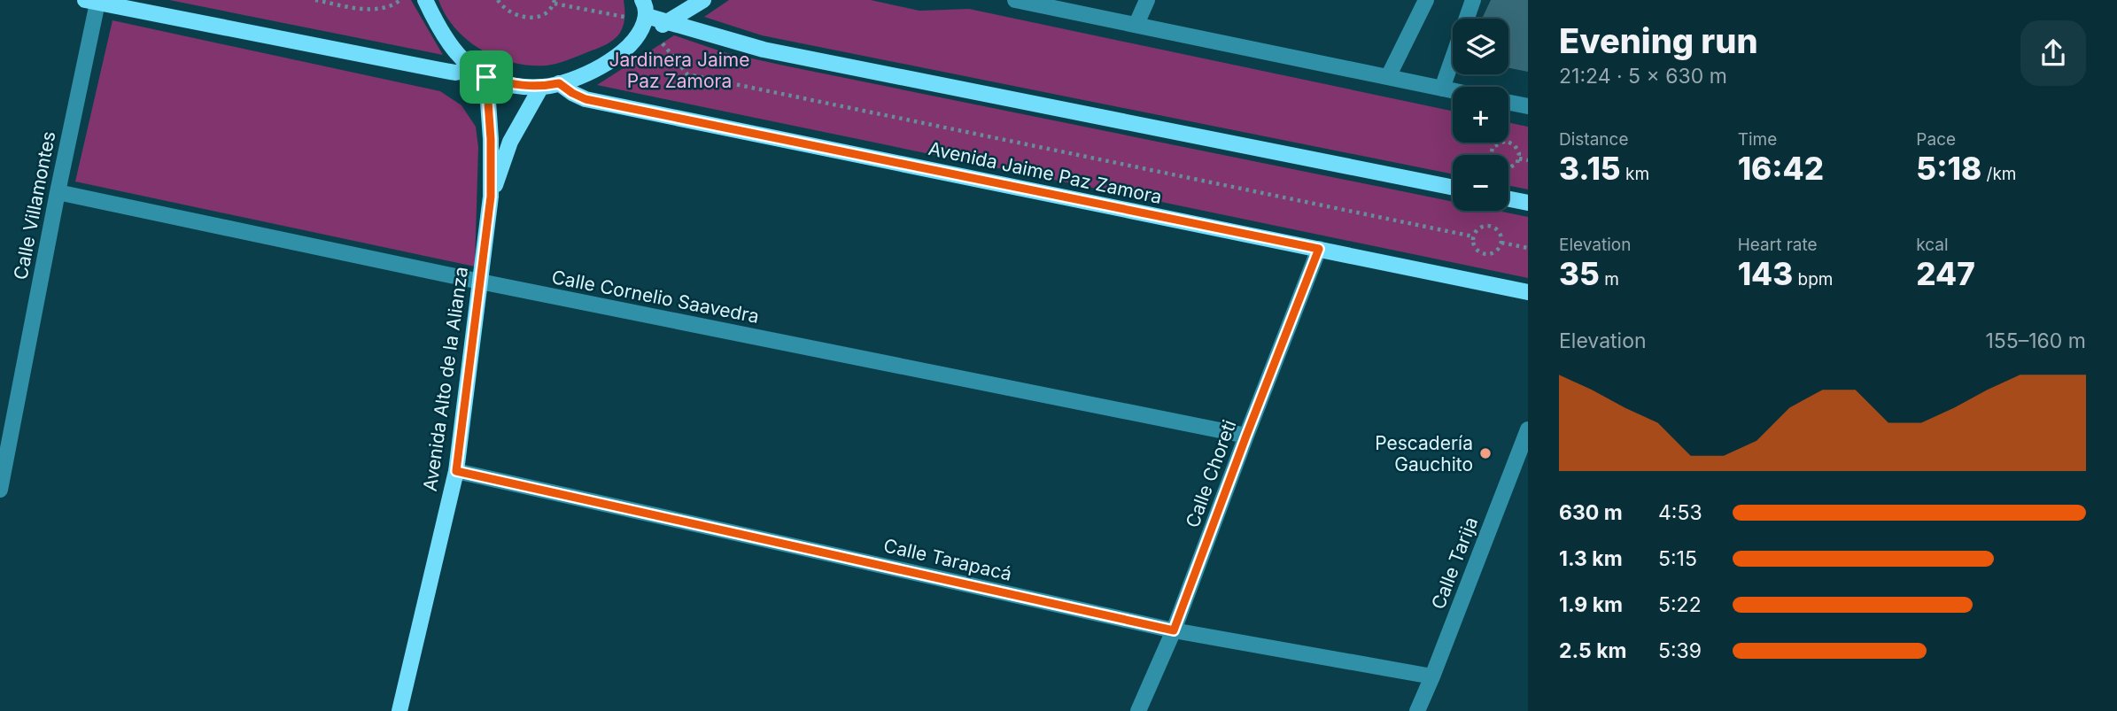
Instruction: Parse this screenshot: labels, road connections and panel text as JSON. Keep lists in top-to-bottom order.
{
  "streets": {
    "main road": ["Avenida Jaime Paz Zamora", "Avenida Alto de la Alianza"],
    "street": [
      "Calle Villamontes",
      "Calle Cornelio Saavedra",
      "Calle Choreti",
      "Calle Tarapacá",
      "Calle Tarija"
    ]
  },
  "crossings": [
    ["Avenida Jaime Paz Zamora", "Calle Choreti"],
    ["Calle Villamontes", "Calle Cornelio Saavedra"],
    ["Calle Cornelio Saavedra", "Avenida Alto de la Alianza"],
    ["Calle Cornelio Saavedra", "Calle Choreti"],
    ["Avenida Alto de la Alianza", "Calle Tarapacá"],
    ["Calle Choreti", "Calle Tarapacá"],
    ["Calle Tarapacá", "Calle Tarija"]
  ],
  "parks": ["Jardinera Jaime Paz Zamora"],
  "places": ["Pescadería Gauchito"],
  "page": {
    "heading": ["Evening run", "21:24 · 5 × 630 m"],
    "map_buttons": ["+", "−"],
    "stats": [
      ["Distance", "3.15 km"],
      ["Time", "16:42"],
      ["Pace", "5:18 /km"],
      ["Elevation", "35 m"],
      ["Heart rate", "143 bpm"],
      ["kcal", "247"]
    ],
    "chart": ["Elevation", "155–160 m"],
    "list": [
      {
        "name": "630 m",
        "note": "4:53"
      },
      {
        "name": "1.3 km",
        "note": "5:15"
      },
      {
        "name": "1.9 km",
        "note": "5:22"
      },
      {
        "name": "2.5 km",
        "note": "5:39"
      }
    ]
  }
}
